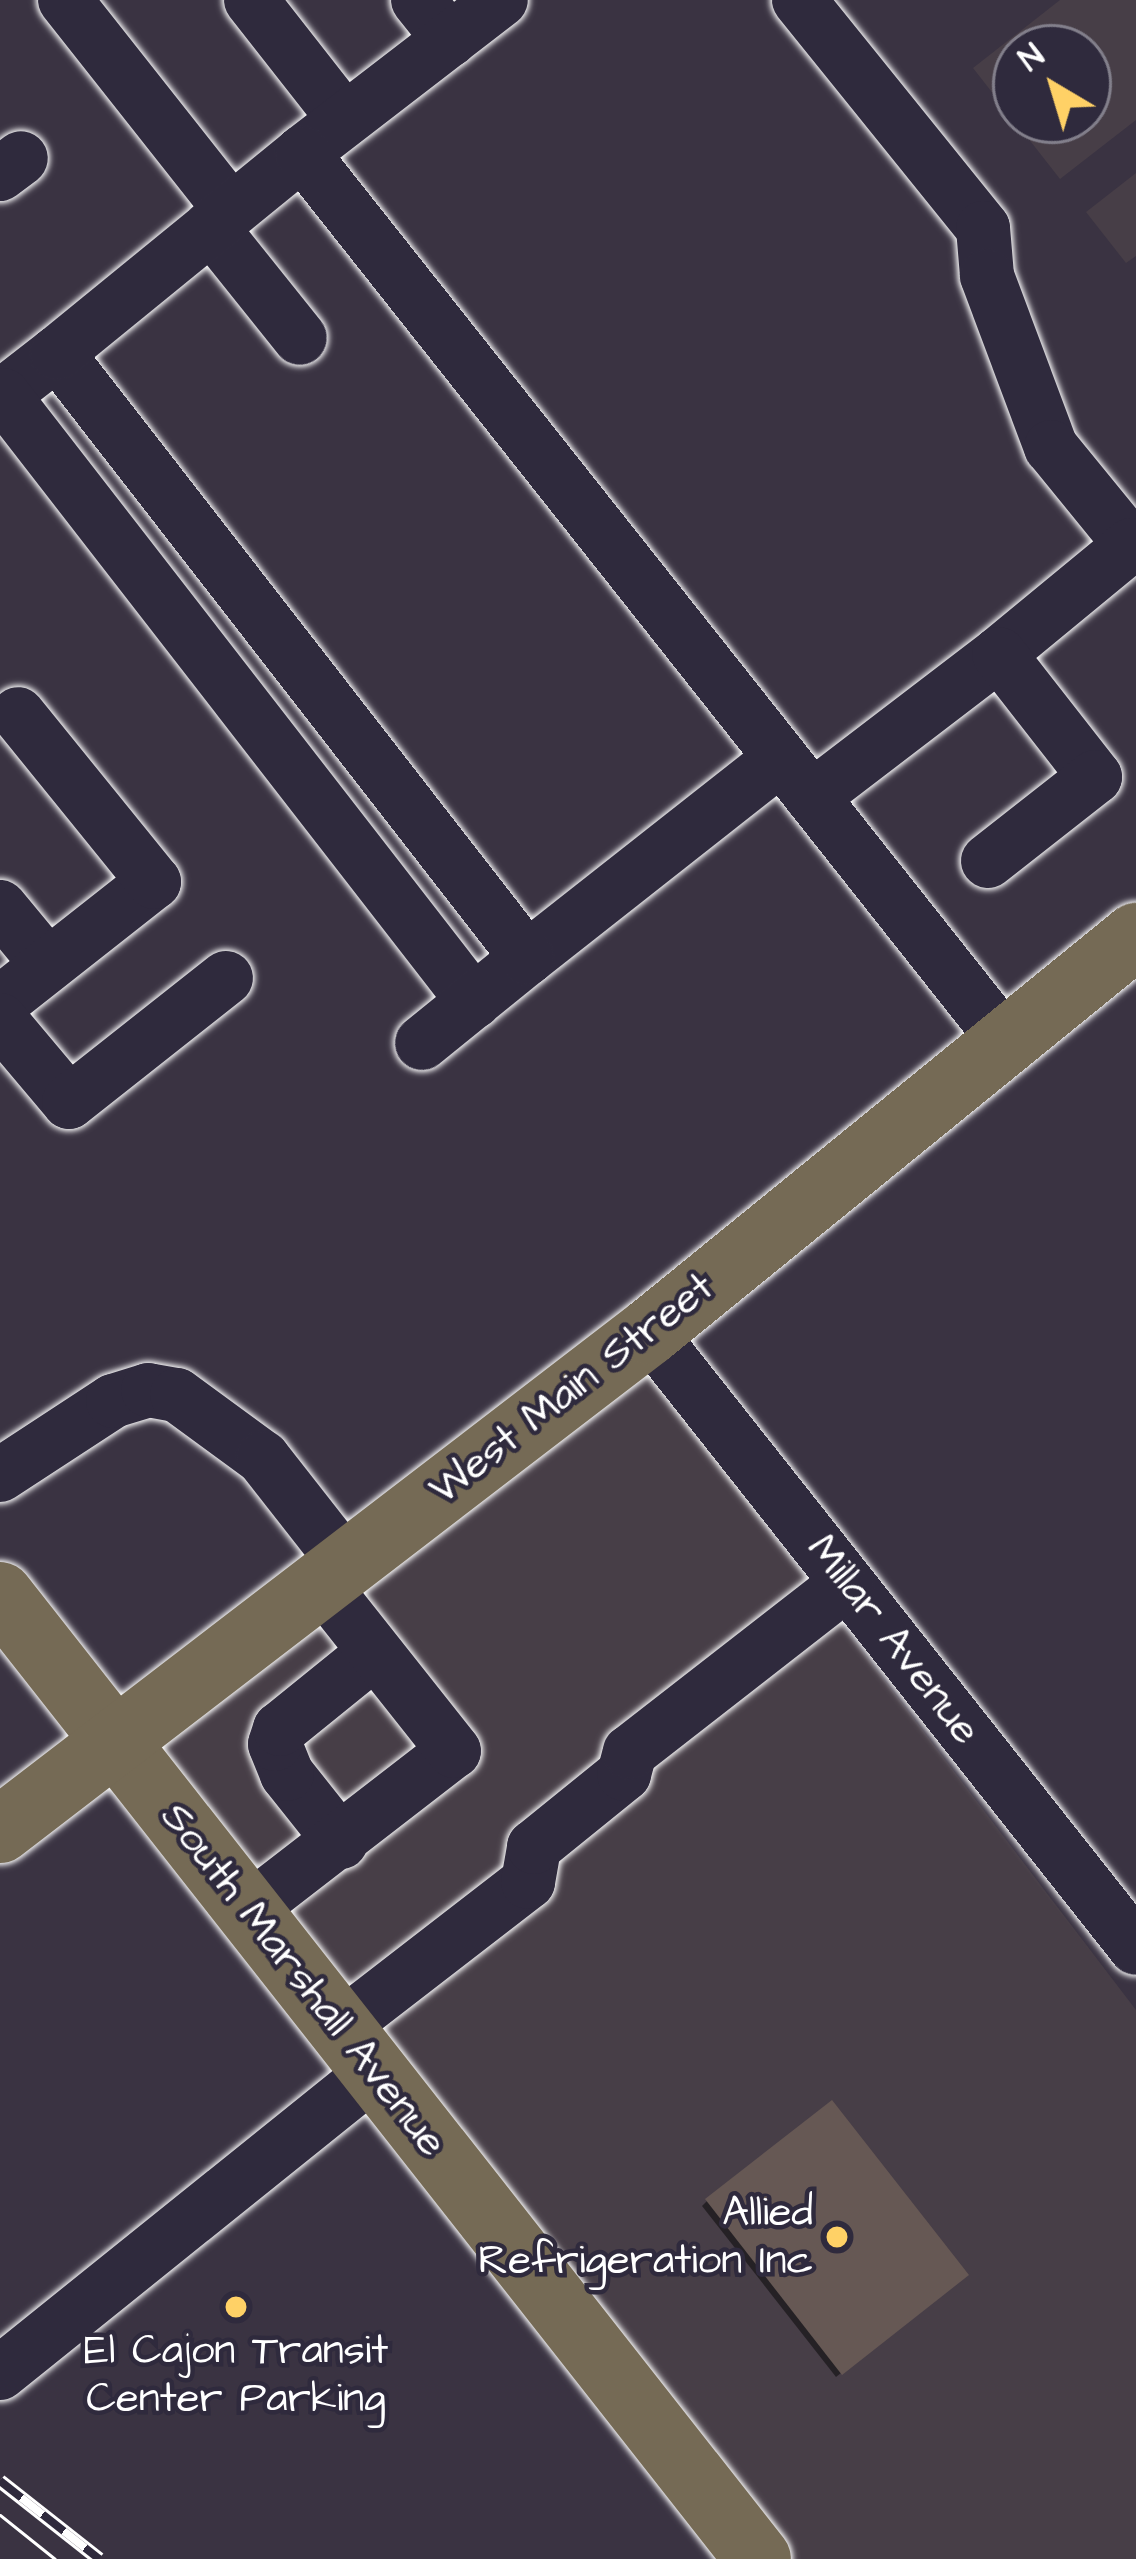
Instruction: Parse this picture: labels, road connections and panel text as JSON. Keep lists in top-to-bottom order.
{
  "streets": {
    "main road": ["West Main Street", "South Marshall Avenue"],
    "street": ["Millar Avenue"]
  },
  "crossings": [
    ["West Main Street", "Millar Avenue"],
    ["West Main Street", "South Marshall Avenue"]
  ],
  "places": ["Allied Refrigeration Inc", "El Cajon Transit Center Parking"],
  "north": "top left"
}
